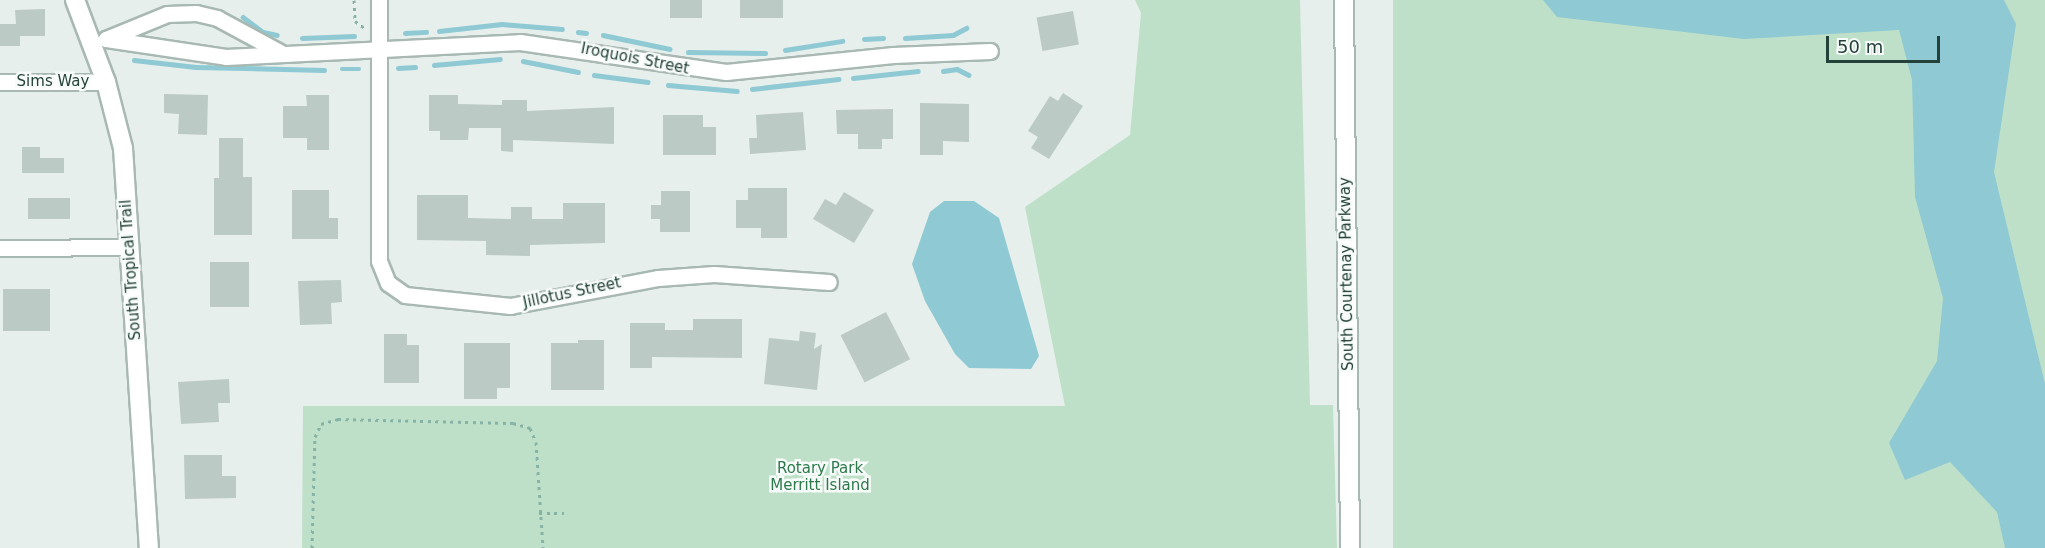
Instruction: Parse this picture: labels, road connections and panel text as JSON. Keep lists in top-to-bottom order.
{
  "streets": {
    "street": [
      "Iroquois Street",
      "Sims Way",
      "South Tropical Trail",
      "South Courtenay Parkway",
      "Jillotus Street"
    ]
  },
  "crossings": [
    ["Iroquois Street", "South Tropical Trail"],
    ["Iroquois Street", "Jillotus Street"],
    ["Sims Way", "South Tropical Trail"]
  ],
  "parks": ["Rotary Park Merritt Island"],
  "scale_bar": "50 m"
}
